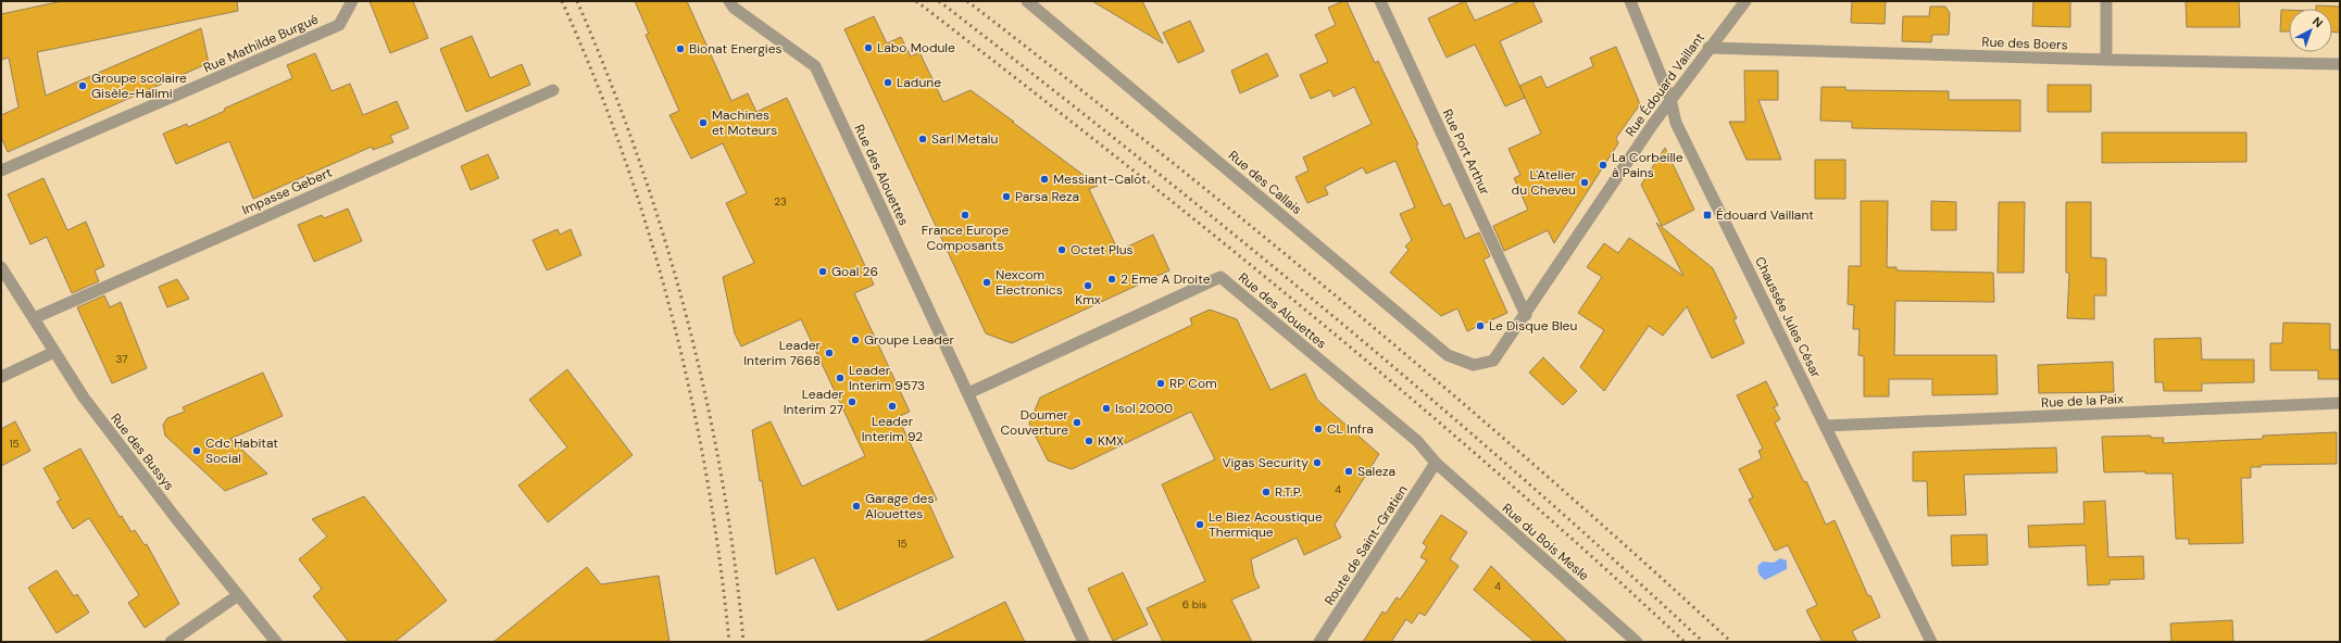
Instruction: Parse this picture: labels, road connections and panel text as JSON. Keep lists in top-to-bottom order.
{
  "streets": {
    "street": [
      "Rue Mathilde Burgué",
      "Rue des Boers",
      "Rue Édouard Vaillant",
      "Rue Port Arthur",
      "Rue des Alouettes",
      "Rue des Callais",
      "Impasse Gebert",
      "Chaussée Jules César",
      "Rue de la Paix",
      "Rue des Bussys",
      "Rue du Bois Mesle",
      "Route de Saint-Gratien"
    ]
  },
  "crossings": [
    ["Rue des Boers", "Rue Édouard Vaillant"],
    ["Rue Édouard Vaillant", "Rue Port Arthur"],
    ["Rue Édouard Vaillant", "Rue des Callais"],
    ["Rue Édouard Vaillant", "Chaussée Jules César"],
    ["Rue des Alouettes", "Rue du Bois Mesle"],
    ["Rue des Alouettes", "Route de Saint-Gratien"],
    ["Impasse Gebert", "Rue des Bussys"],
    ["Chaussée Jules César", "Rue de la Paix"],
    ["Rue du Bois Mesle", "Route de Saint-Gratien"]
  ],
  "places": {
    "other": [
      "Labo Module",
      "Bionat Energies",
      "Ladune",
      "Groupe scolaire Gisèle-Halimi",
      "Machines et Moteurs",
      "Sarl Metalu",
      "La Corbeille à Pains",
      "Messiant-Calot",
      "L'Atelier du Cheveu",
      "Parsa Reza",
      "France Europe Composants",
      "Octet Plus",
      "Goal 26",
      "2 Eme A Droite",
      "Nexcom Electronics",
      "Kmx",
      "Le Disque Bleu",
      "Groupe Leader",
      "Leader Interim 7668",
      "Leader Interim 9573",
      "RP Com",
      "Leader Interim 27",
      "Leader Interim 92",
      "Isol 2000",
      "Doumer Couverture",
      "CL Infra",
      "KMX",
      "Cdc Habitat Social",
      "Vigas Security",
      "Saleza",
      "R.T.P.",
      "Garage des Alouettes",
      "Le Biez Acoustique Thermique"
    ],
    "transit": ["Édouard Vaillant"]
  },
  "house_numbers": [
    "23",
    "37",
    "15",
    "4",
    "15",
    "4",
    "6 bis"
  ],
  "north": "top right"
}
